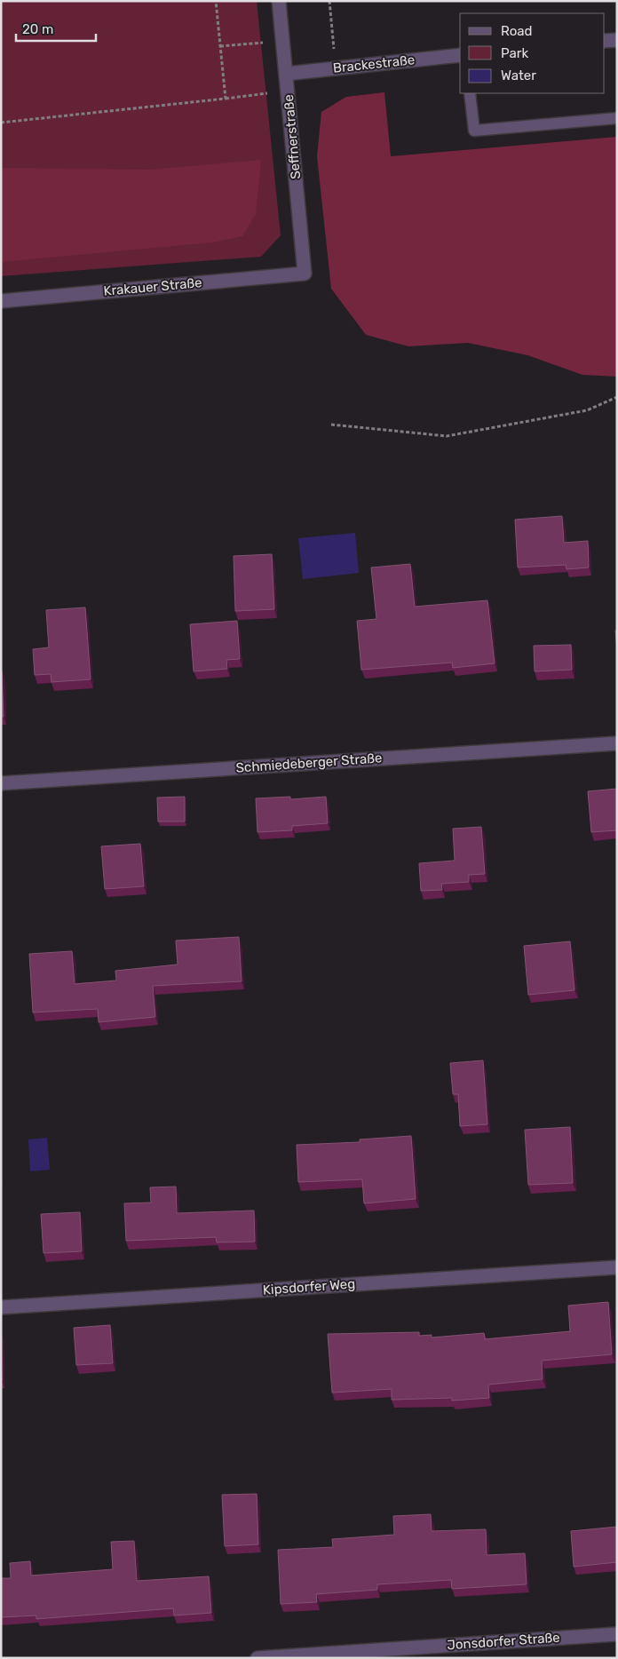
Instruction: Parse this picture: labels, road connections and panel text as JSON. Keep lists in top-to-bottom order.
{
  "streets": {
    "street": [
      "Brackestraße",
      "Seffnerstraße",
      "Krakauer Straße",
      "Schmiedeberger Straße",
      "Kipsdorfer Weg",
      "Jonsdorfer Straße"
    ]
  },
  "crossings": [
    ["Brackestraße", "Seffnerstraße"],
    ["Seffnerstraße", "Krakauer Straße"]
  ],
  "legend": ["Road", "Park", "Water"],
  "scale_bar": "20 m"
}
